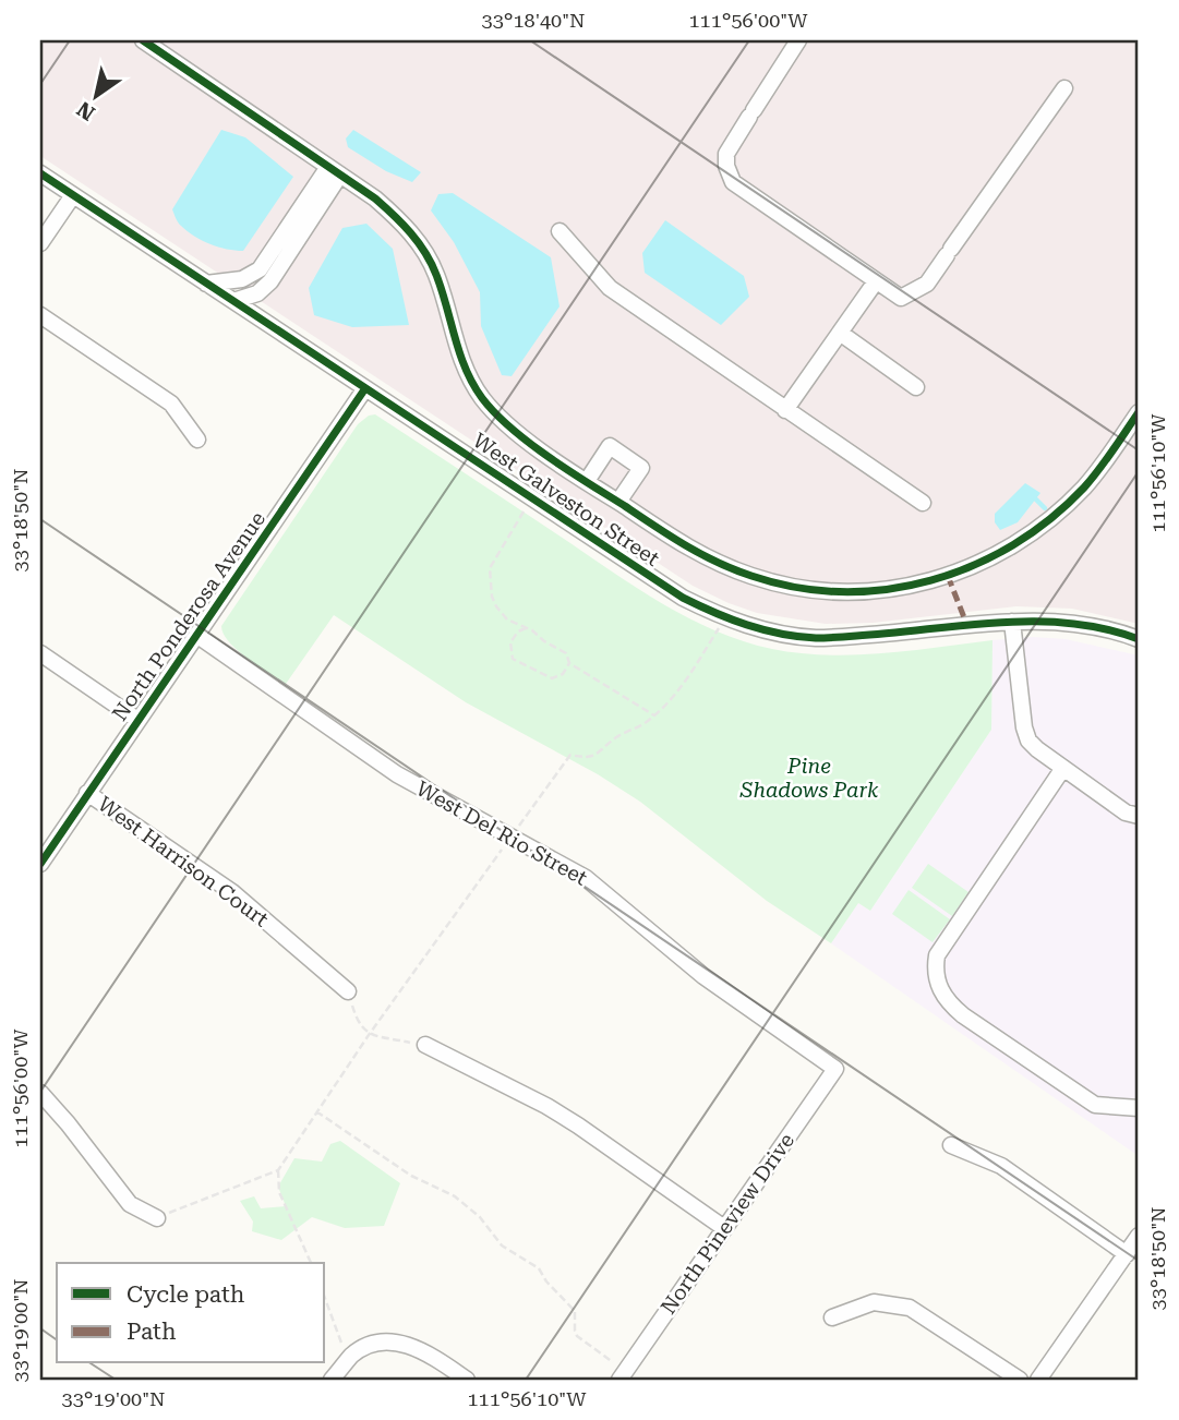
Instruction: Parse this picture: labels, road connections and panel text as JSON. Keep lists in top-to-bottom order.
{
  "streets": {
    "street": [
      "West Galveston Street",
      "North Ponderosa Avenue",
      "West Del Rio Street",
      "West Harrison Court",
      "North Pineview Drive"
    ]
  },
  "crossings": [
    ["West Galveston Street", "North Ponderosa Avenue"],
    ["North Ponderosa Avenue", "West Del Rio Street"],
    ["North Ponderosa Avenue", "West Harrison Court"],
    ["West Del Rio Street", "North Pineview Drive"]
  ],
  "parks": ["Pine Shadows Park"],
  "legend": ["Cycle path", "Path"],
  "north": "bottom left",
  "coordinates": [
    "33°18'40\"N",
    "111°56'00\"W",
    "111°56'10\"W",
    "33°18'50\"N",
    "33°19'00\"N"
  ]
}
